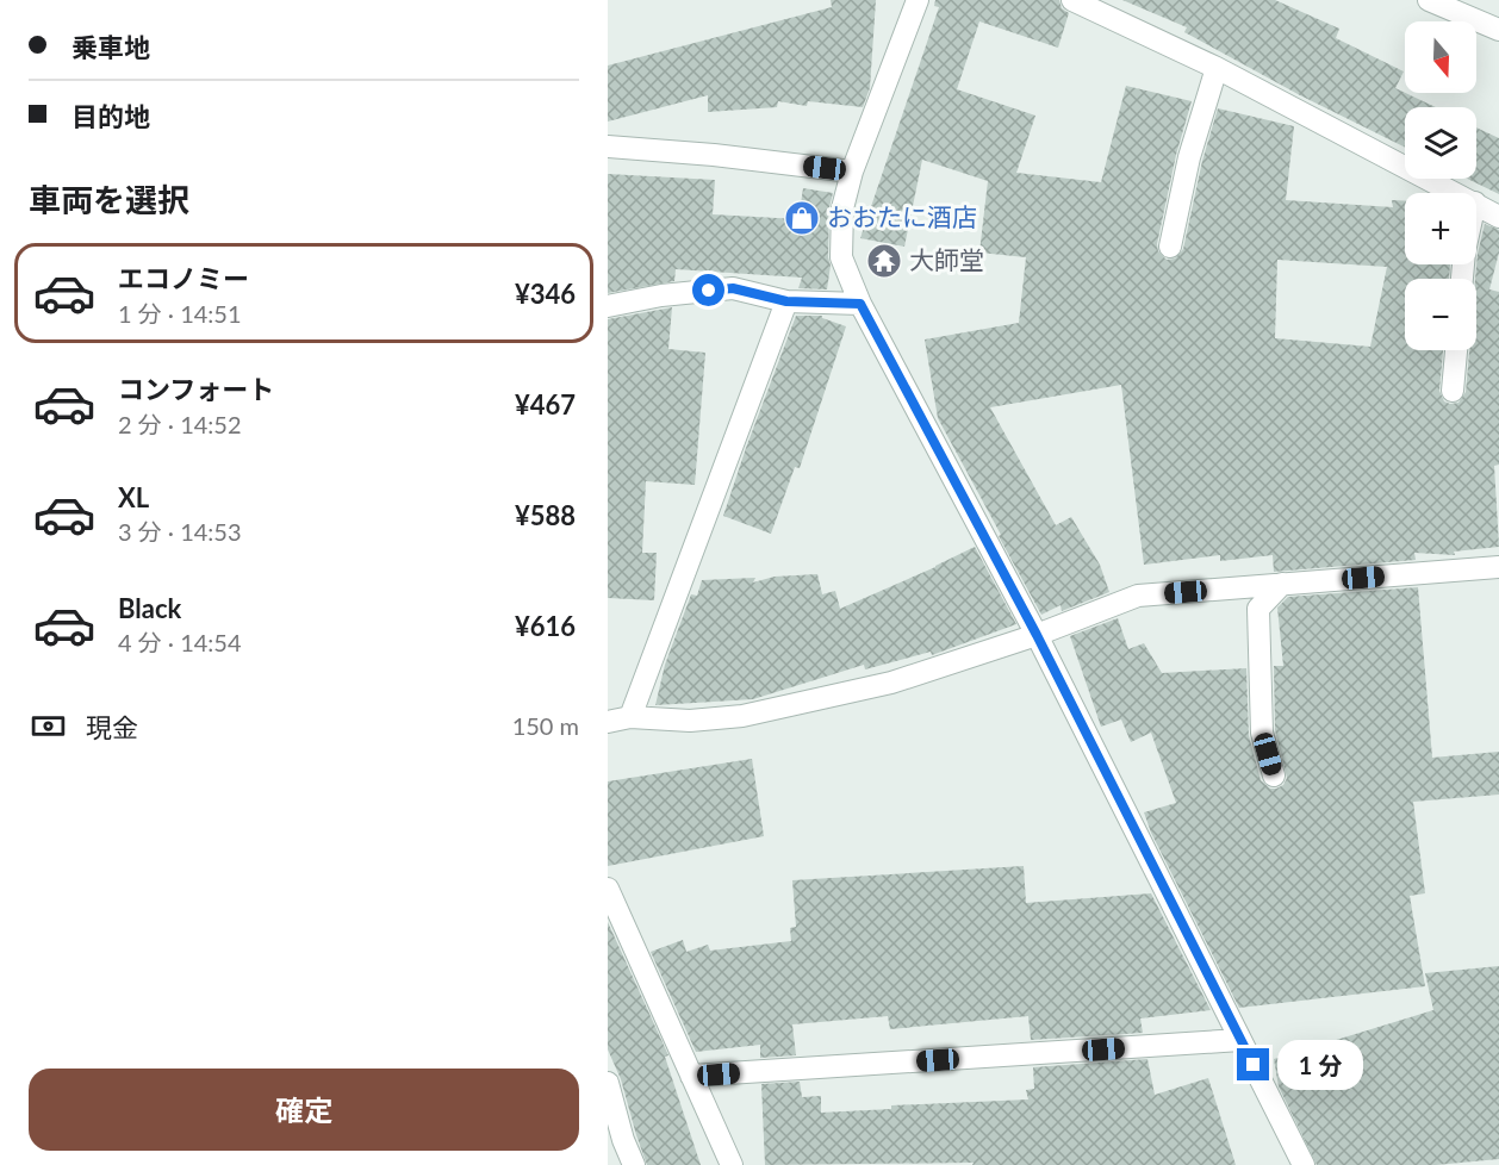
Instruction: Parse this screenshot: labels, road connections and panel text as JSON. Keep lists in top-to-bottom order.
{
  "places": {
    "shop": ["おおたに酒店"],
    "temple": ["大師堂"]
  },
  "north": "bottom",
  "page": {
    "banner": ["乗車地", "目的地"],
    "map_buttons": ["+", "−"],
    "heading": "車両を選択",
    "list": [
      {
        "name": "エコノミー",
        "note": "1 分 · 14:51",
        "value": "¥346"
      },
      {
        "name": "コンフォート",
        "note": "2 分 · 14:52",
        "value": "¥467"
      },
      {
        "name": "XL",
        "note": "3 分 · 14:53",
        "value": "¥588"
      },
      {
        "name": "Black",
        "note": "4 分 · 14:54",
        "value": "¥616"
      }
    ],
    "pay": ["現金", "150 m"],
    "bubble": "1 分",
    "buttons": "確定"
  }
}
